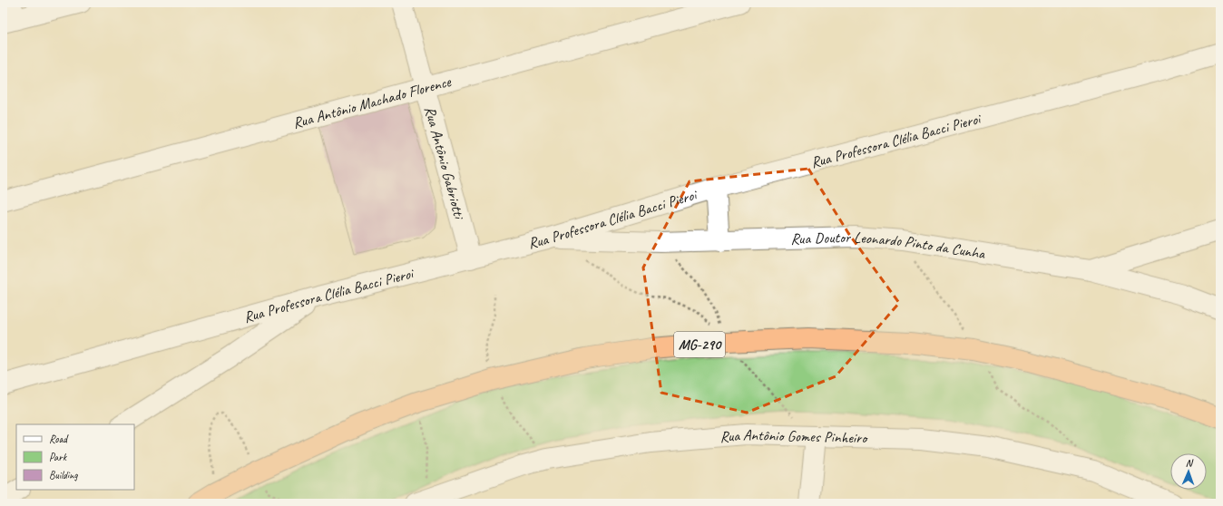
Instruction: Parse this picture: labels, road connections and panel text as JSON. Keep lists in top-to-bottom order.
{
  "streets": {
    "highway": ["MG-290"],
    "street": [
      "Rua Antônio Machado Florence",
      "Rua Professora Clélia Bacci Pieroi",
      "Rua Antônio Gabriotti",
      "Rua Doutor Leonardo Pinto da Cunha",
      "Rua Antônio Gomes Pinheiro"
    ]
  },
  "crossings": [
    ["Rua Antônio Machado Florence", "Rua Antônio Gabriotti"],
    ["Rua Professora Clélia Bacci Pieroi", "Rua Antônio Gabriotti"],
    ["Rua Professora Clélia Bacci Pieroi", "Rua Doutor Leonardo Pinto da Cunha"]
  ],
  "legend": ["Road", "Park", "Building"],
  "north": "top"
}
